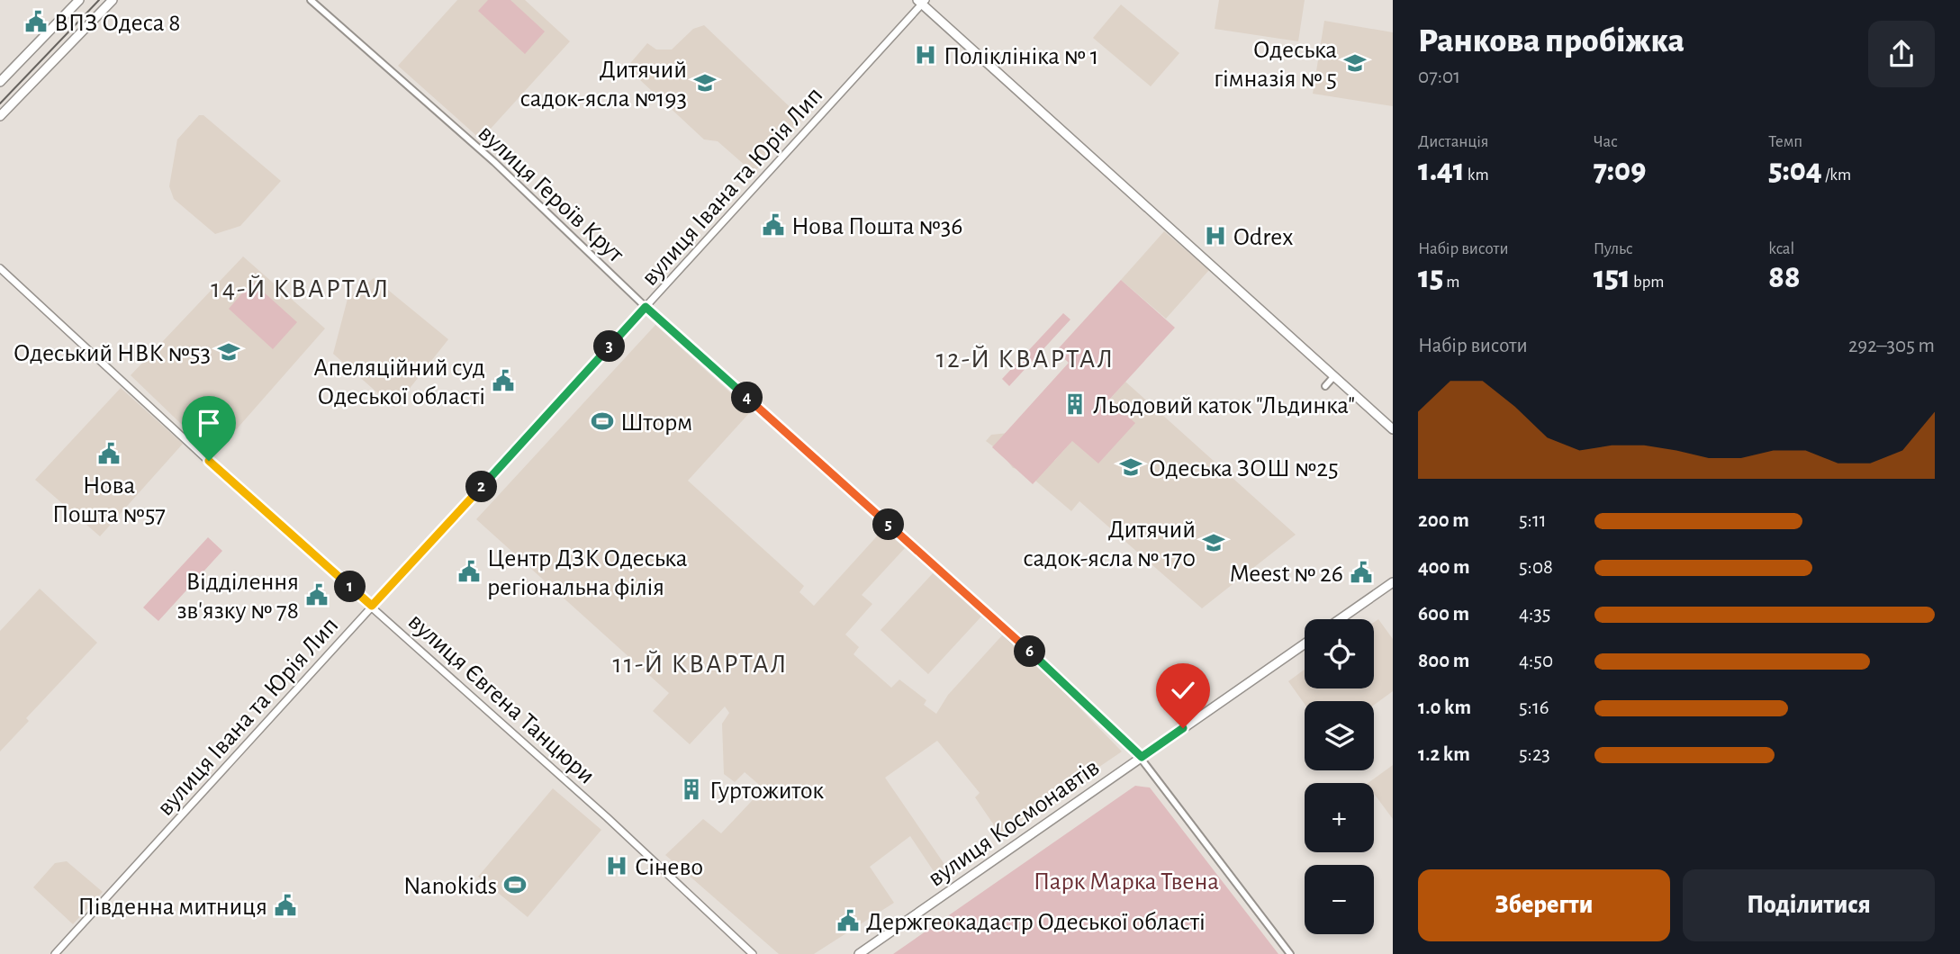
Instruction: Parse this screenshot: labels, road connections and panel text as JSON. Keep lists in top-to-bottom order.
{
  "streets": {
    "main road": ["вулиця Космонавтів"],
    "street": ["вулиця Івана та Юрія Лип", "вулиця Героїв Крут", "вулиця Євгена Танцюри"]
  },
  "crossings": [
    ["вулиця Івана та Юрія Лип", "вулиця Героїв Крут"],
    ["вулиця Івана та Юрія Лип", "вулиця Євгена Танцюри"],
    ["вулиця Героїв Крут", "вулиця Космонавтів"]
  ],
  "districts": ["14-Й КВАРТАЛ", "12-Й КВАРТАЛ", "11-Й КВАРТАЛ"],
  "parks": ["Парк Марка Твена"],
  "places": {
    "public building": [
      "ВПЗ Одеса 8",
      "Нова Пошта №36",
      "Апеляційний суд Одеської області",
      "Нова Пошта №57",
      "Центр ДЗК Одеська регіональна філія",
      "Meest № 26",
      "Відділення зв'язку № 78",
      "Південна митниця",
      "Держгеокадастр Одеської області"
    ],
    "hospital": ["Поліклініка № 1", "Odrex", "Сінево"],
    "school or university": [
      "Одеська гімназія № 5",
      "Дитячий садок-ясла №193",
      "Одеський НВК №53",
      "Одеська ЗОШ №25",
      "Дитячий садок-ясла № 170"
    ],
    "building": ["Льодовий каток \"Льдинка\"", "Гуртожиток"],
    "sports": ["Шторм", "Nanokids"]
  },
  "page": {
    "heading": ["Ранкова пробіжка", "07:01"],
    "stats": [
      ["Дистанція", "1.41 km"],
      ["Час", "7:09"],
      ["Темп", "5:04 /km"],
      ["Набір висоти", "15 m"],
      ["Пульс", "151 bpm"],
      ["kcal", "88"]
    ],
    "chart": ["Набір висоти", "292–305 m"],
    "pins": [
      "3",
      "4",
      "2",
      "5",
      "1",
      "6"
    ],
    "list": [
      {
        "name": "200 m",
        "note": "5:11"
      },
      {
        "name": "400 m",
        "note": "5:08"
      },
      {
        "name": "600 m",
        "note": "4:35"
      },
      {
        "name": "800 m",
        "note": "4:50"
      },
      {
        "name": "1.0 km",
        "note": "5:16"
      },
      {
        "name": "1.2 km",
        "note": "5:23"
      }
    ],
    "map_buttons": ["+", "−"],
    "buttons": ["Зберегти", "Поділитися"]
  }
}
